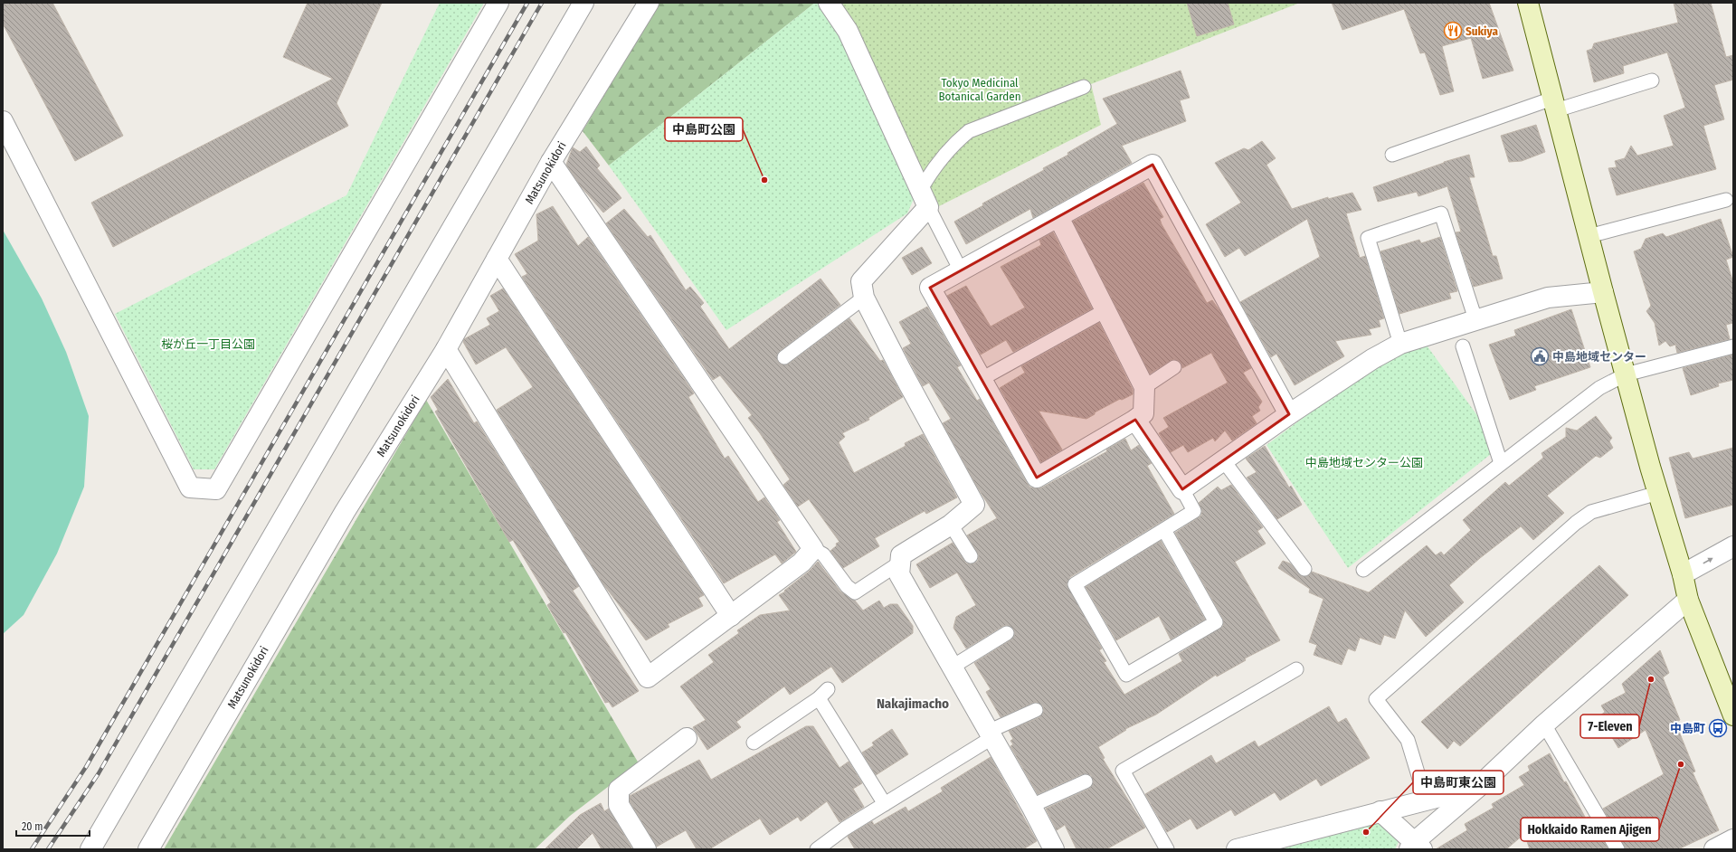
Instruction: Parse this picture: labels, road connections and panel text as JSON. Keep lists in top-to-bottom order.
{
  "streets": {
    "street": ["Matsunokidori"]
  },
  "districts": ["Nakajimacho"],
  "parks": ["Tokyo Medicinal Botanical Garden", "桜が丘一丁目公園", "中島地域センター公園"],
  "places": {
    "restaurant": ["Sukiya"],
    "other": [
      "中島町公園",
      "7-Eleven",
      "Hokkaido Ramen Ajigen",
      "中島町東公園"
    ],
    "public building": ["中島地域センター"],
    "bus stop": ["中島町"]
  },
  "scale_bar": "20 m"
}
